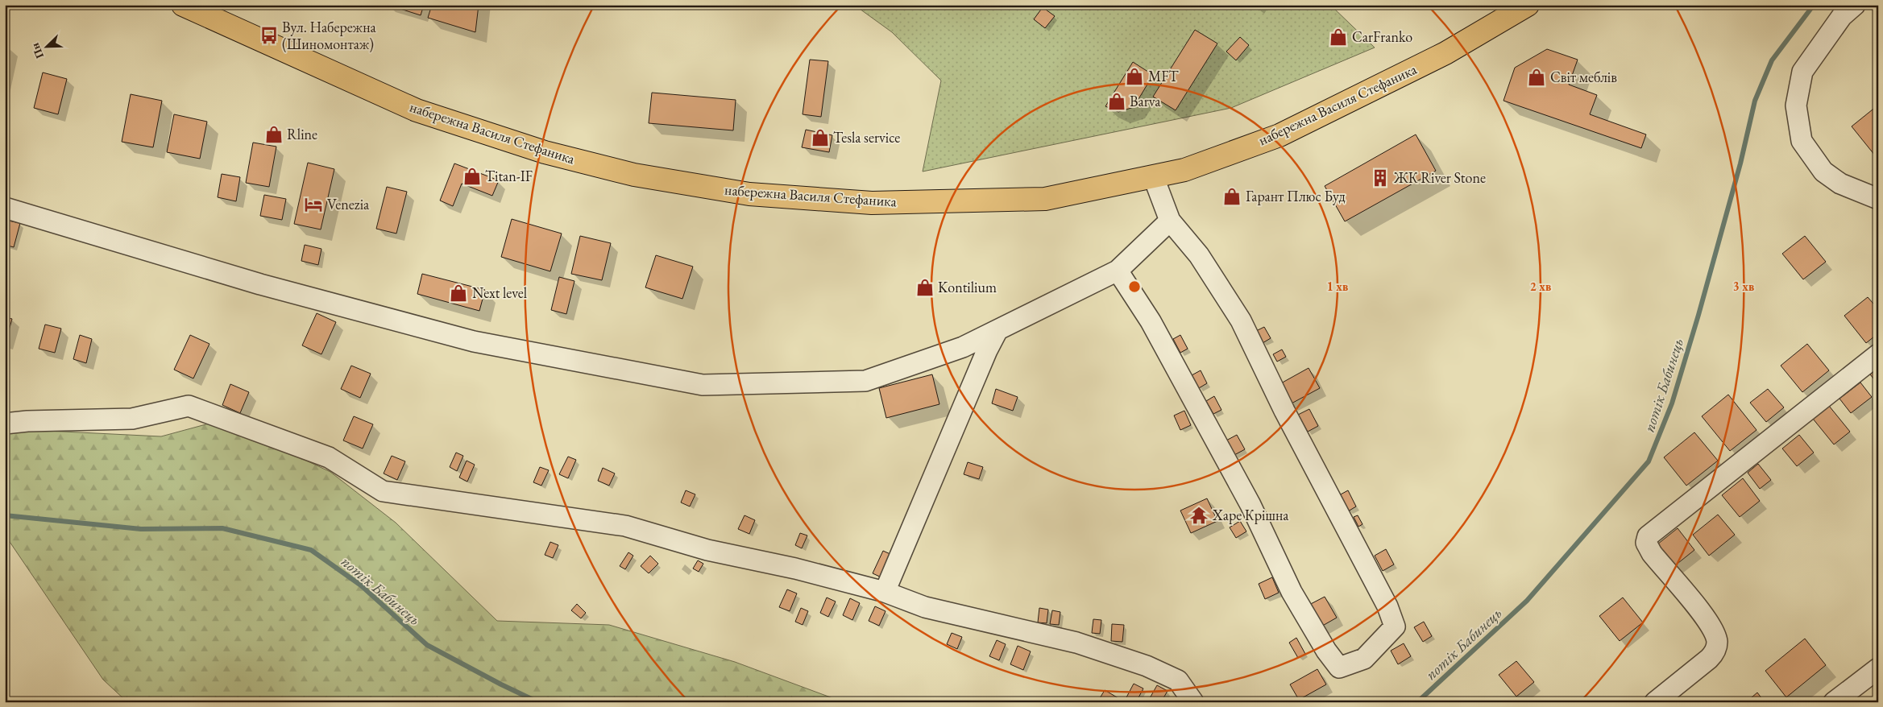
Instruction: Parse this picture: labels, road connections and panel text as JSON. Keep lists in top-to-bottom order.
{
  "streets": {
    "main road": ["набережна Василя Стефаника"]
  },
  "water": ["потік Бабинець"],
  "places": {
    "bus stop": ["Вул. Набережна (Шиномонтаж)"],
    "shop": [
      "CarFranko",
      "MFT",
      "Світ меблів",
      "Barva",
      "Rline",
      "Tesla service",
      "Titan-IF",
      "Гарант Плюс Буд",
      "Kontilium",
      "Next level"
    ],
    "building": ["ЖК River Stone"],
    "hotel": ["Venezia"],
    "temple": ["Харе Крішна"]
  },
  "north": "bottom left",
  "rings": ["1 хв", "2 хв", "3 хв"]
}
